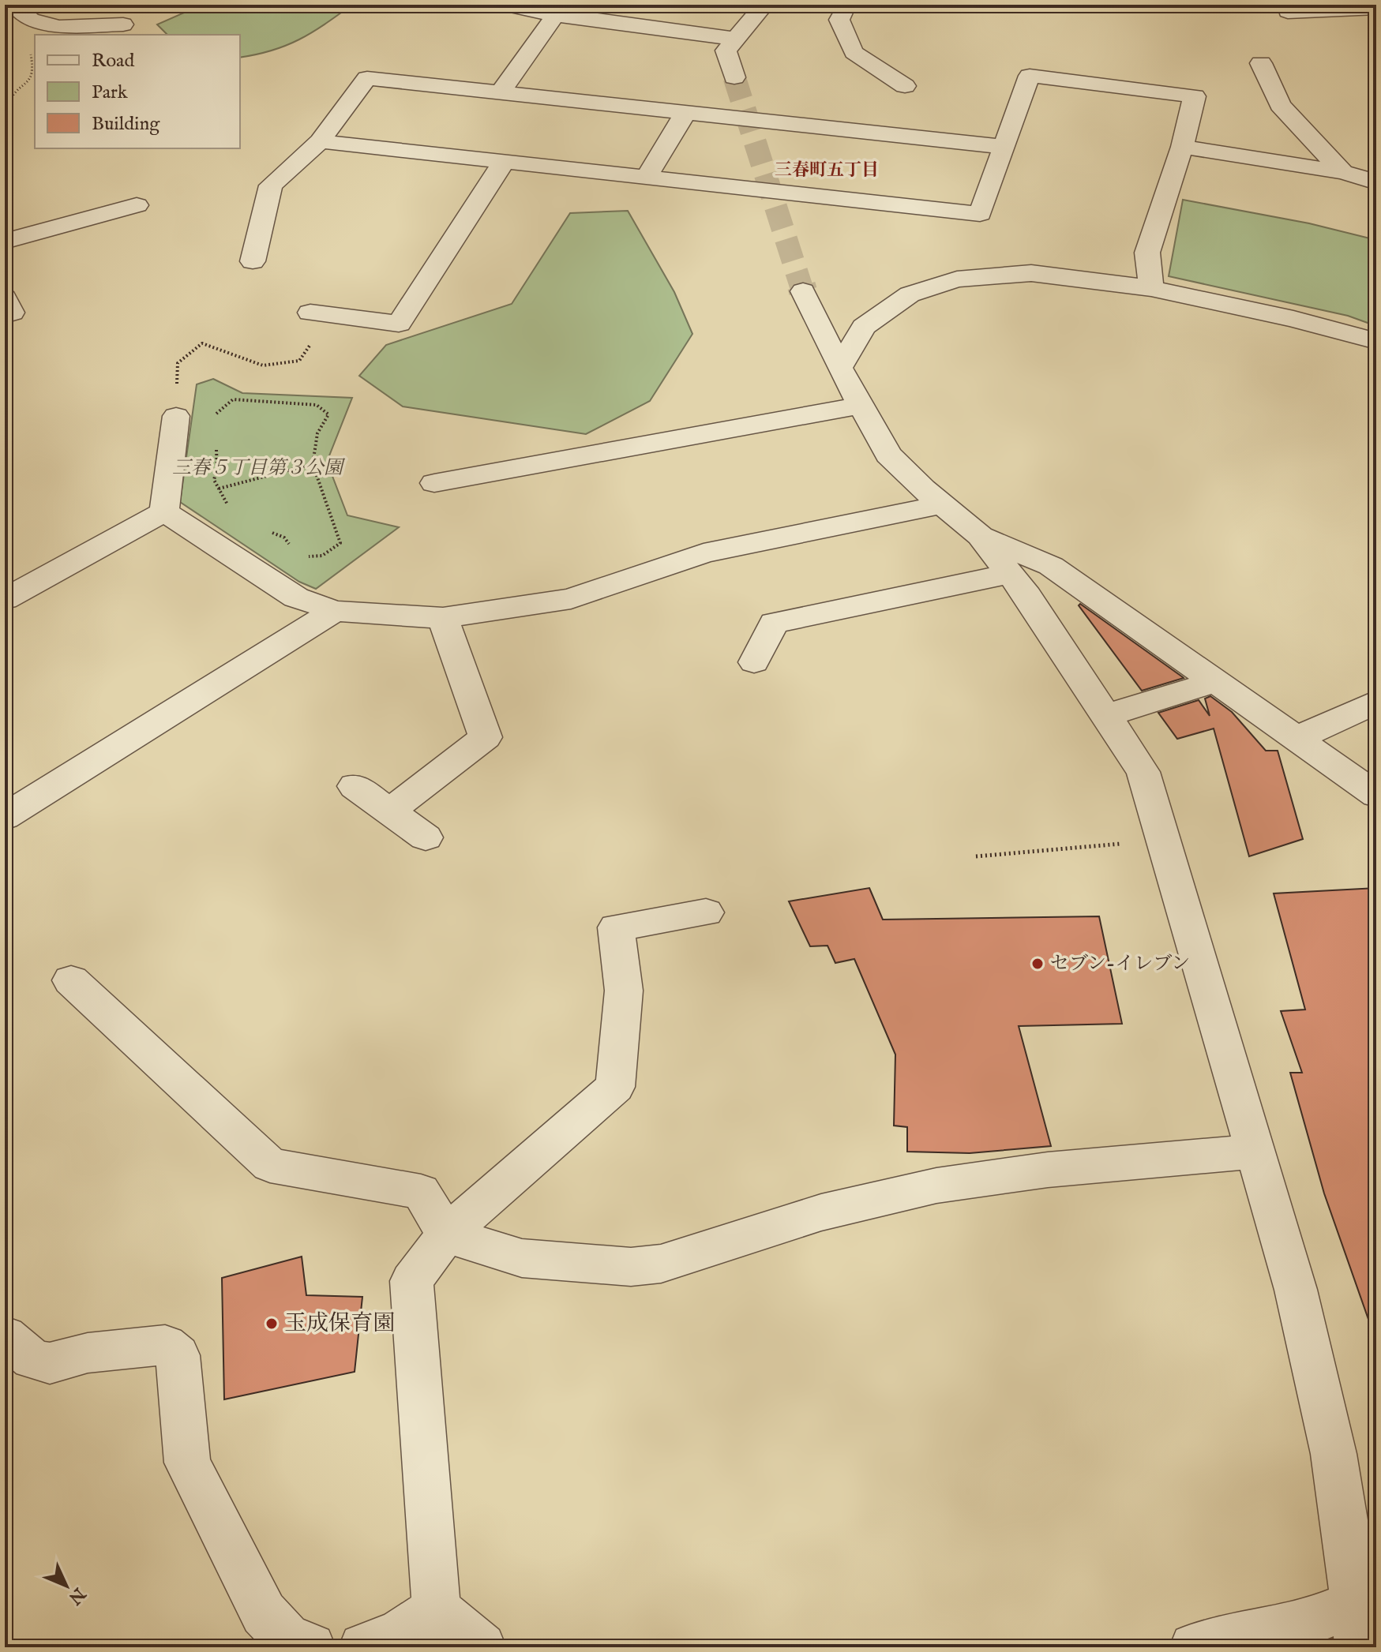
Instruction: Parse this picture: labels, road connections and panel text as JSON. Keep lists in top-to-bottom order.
{
  "districts": ["三春町五丁目"],
  "parks": ["三春５丁目第３公園"],
  "places": ["セブン-イレブン", "玉成保育園"],
  "legend": ["Road", "Park", "Building"],
  "north": "bottom right"
}
